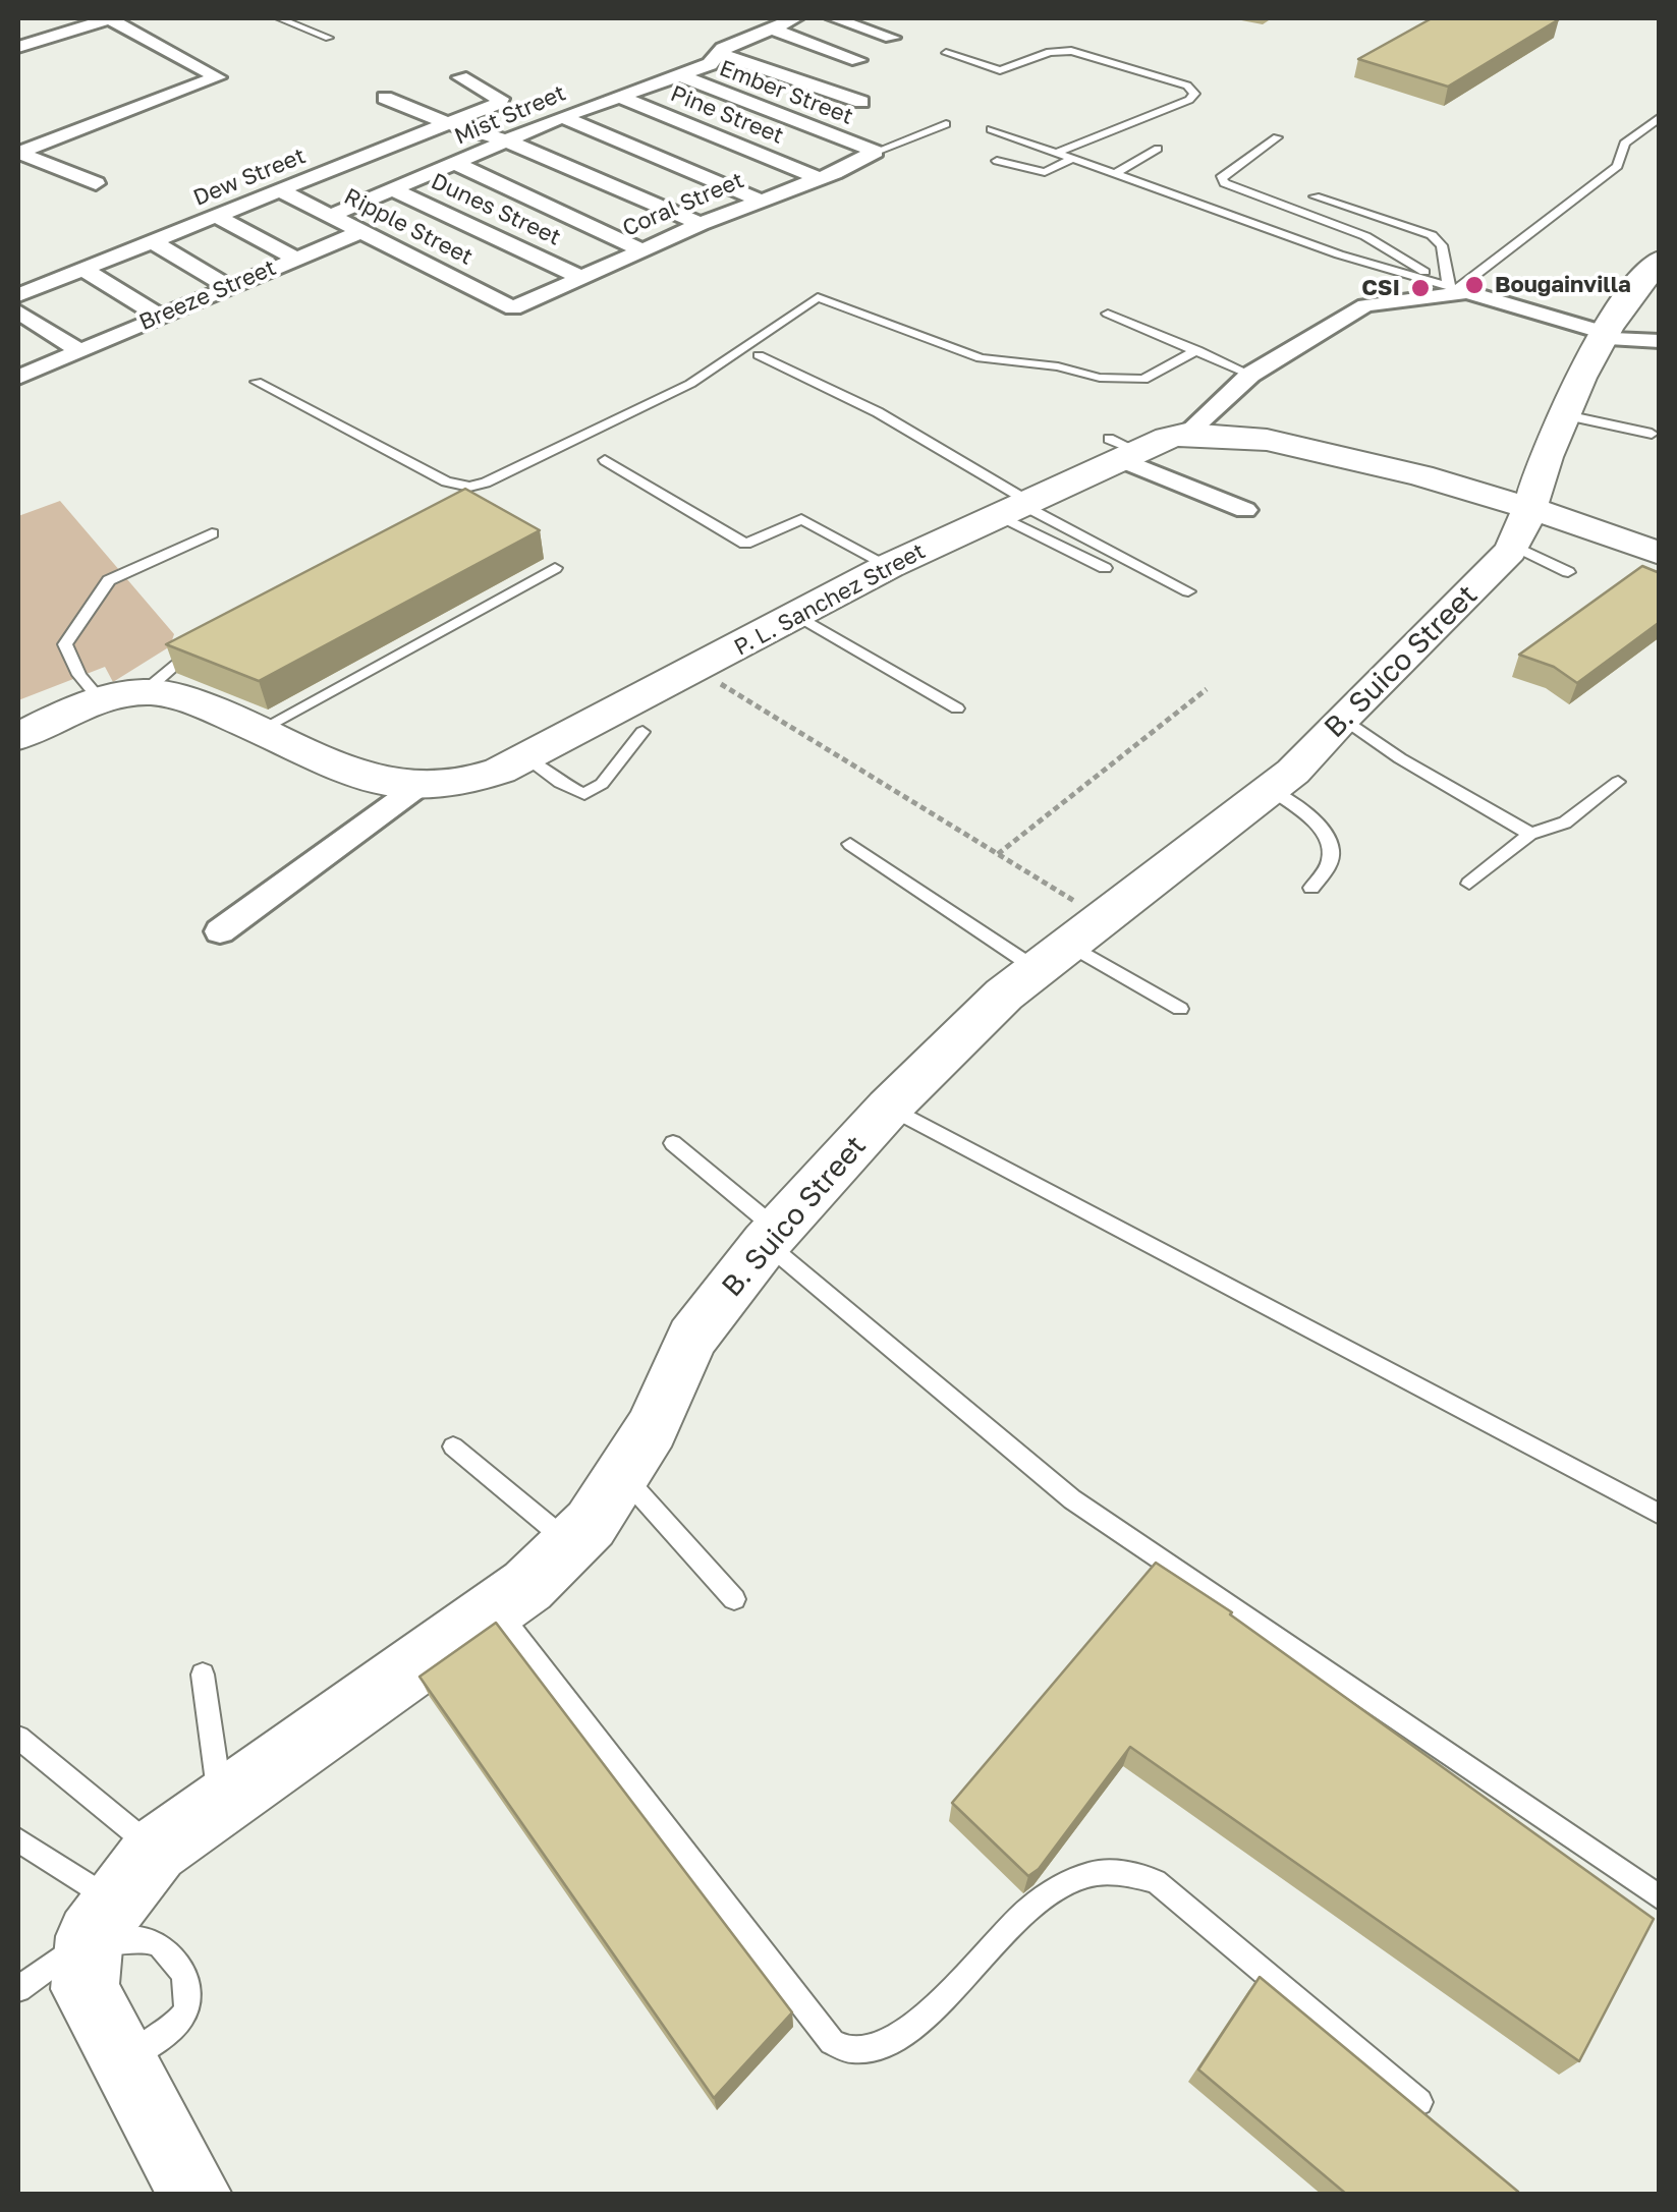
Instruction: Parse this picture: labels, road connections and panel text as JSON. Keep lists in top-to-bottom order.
{
  "streets": {
    "street": [
      "Ember Street",
      "Mist Street",
      "Pine Street",
      "Dew Street",
      "Coral Street",
      "Dunes Street",
      "Ripple Street",
      "Breeze Street",
      "P. L. Sanchez Street",
      "B. Suico Street"
    ]
  },
  "crossings": [
    ["Ember Street", "Mist Street"],
    ["Ember Street", "Coral Street"],
    ["Mist Street", "Pine Street"],
    ["Mist Street", "Dunes Street"],
    ["Mist Street", "Ripple Street"],
    ["Pine Street", "Coral Street"],
    ["Dew Street", "Ripple Street"],
    ["Coral Street", "Dunes Street"],
    ["Coral Street", "Ripple Street"],
    ["Ripple Street", "Breeze Street"],
    ["P. L. Sanchez Street", "B. Suico Street"]
  ],
  "places": ["Bougainvilla", "CSI"]
}
